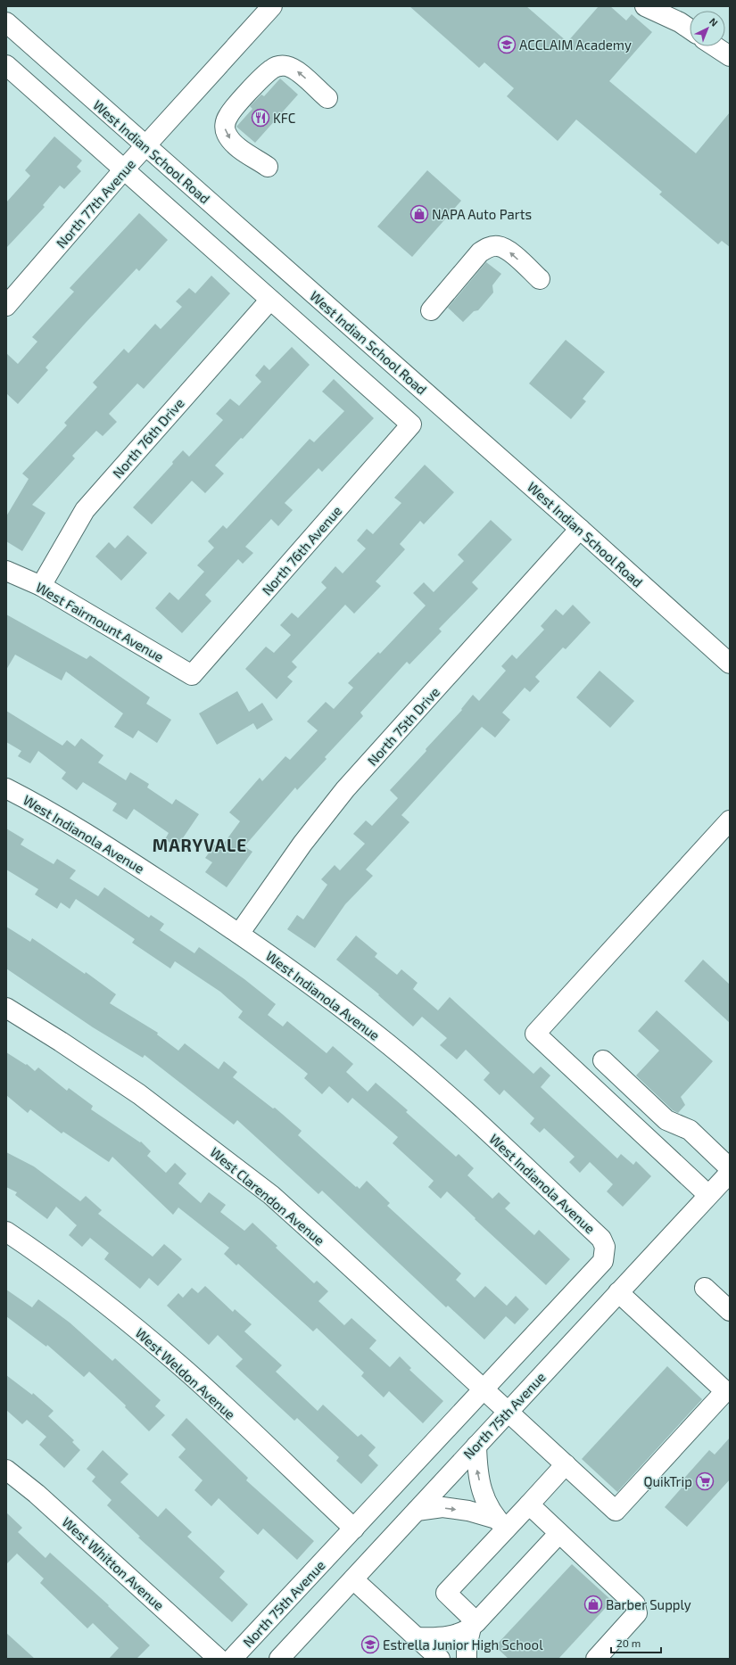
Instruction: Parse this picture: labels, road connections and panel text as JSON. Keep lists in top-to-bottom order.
{
  "streets": {
    "street": [
      "West Indian School Road",
      "North 77th Avenue",
      "North 76th Drive",
      "North 76th Avenue",
      "West Fairmount Avenue",
      "North 75th Drive",
      "West Indianola Avenue",
      "West Clarendon Avenue",
      "West Weldon Avenue",
      "North 75th Avenue",
      "West Whitton Avenue"
    ]
  },
  "crossings": [
    ["West Indian School Road", "North 77th Avenue"],
    ["West Indian School Road", "North 75th Drive"],
    ["North 76th Drive", "North 76th Avenue"],
    ["North 76th Drive", "West Fairmount Avenue"],
    ["North 76th Avenue", "West Fairmount Avenue"],
    ["North 75th Drive", "West Indianola Avenue"],
    ["West Indianola Avenue", "North 75th Avenue"],
    ["West Clarendon Avenue", "North 75th Avenue"],
    ["West Weldon Avenue", "North 75th Avenue"]
  ],
  "districts": ["MARYVALE"],
  "places": {
    "school or university": ["ACCLAIM Academy", "Estrella Junior High School"],
    "restaurant": ["KFC"],
    "shop": ["NAPA Auto Parts", "Barber Supply"],
    "supermarket": ["QuikTrip"]
  },
  "scale_bar": "20 m",
  "north": "top right"
}
